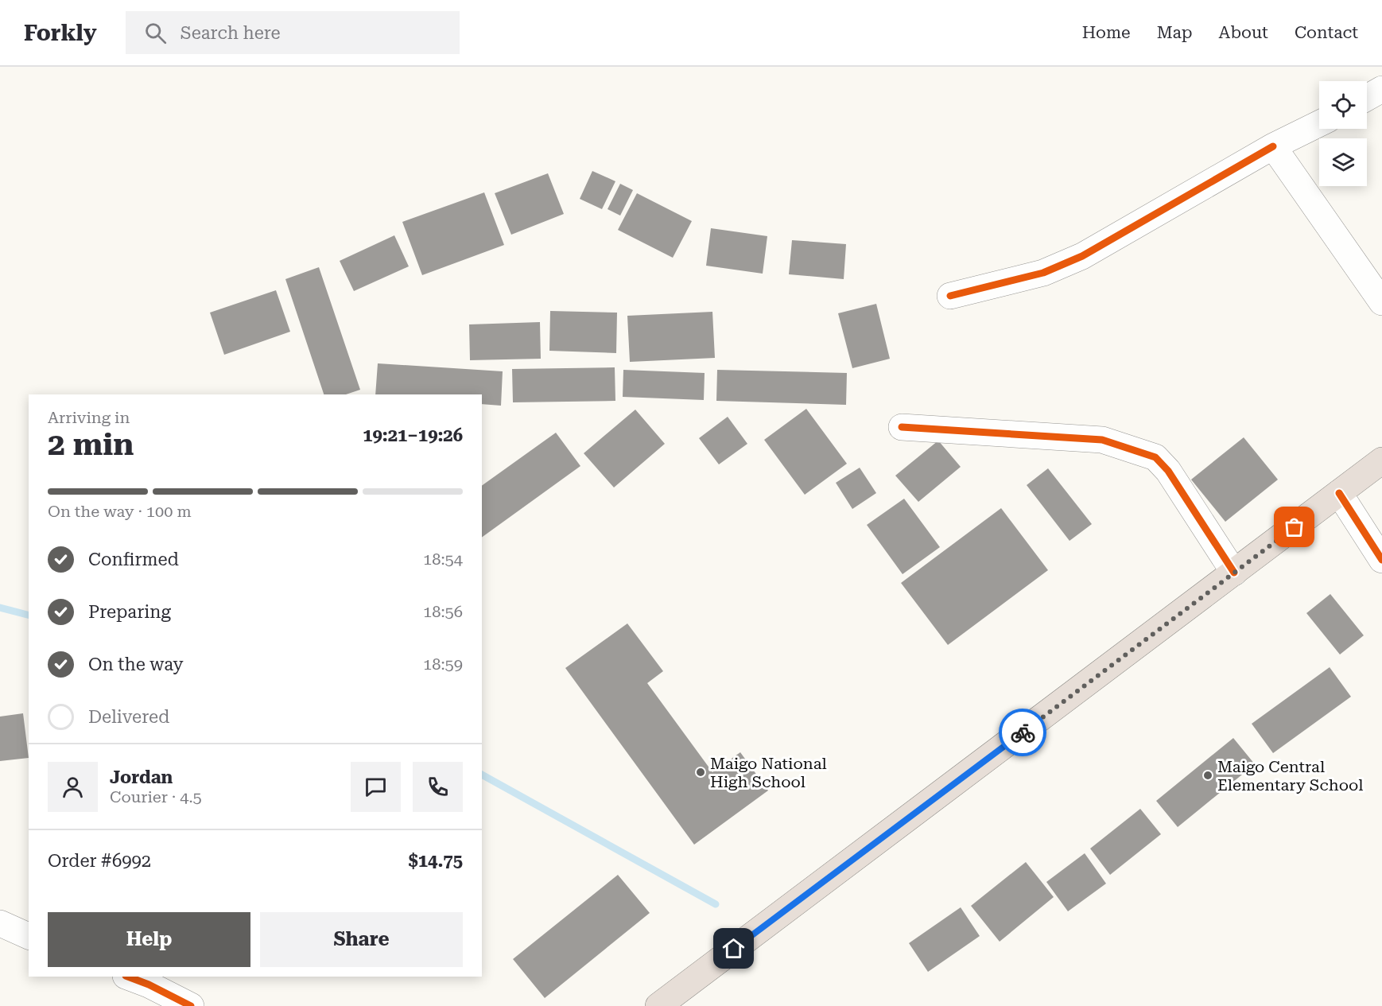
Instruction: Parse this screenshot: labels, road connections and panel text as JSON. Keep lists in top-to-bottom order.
{
  "places": ["Maigo National High School", "Maigo Central Elementary School"],
  "page": {
    "header": "Forkly",
    "search": "Search here",
    "nav": [
      "Home",
      "Map",
      "About",
      "Contact"
    ],
    "heading": ["2 min", "Arriving in", "19:21–19:26"],
    "panel": [
      "Jordan",
      "Courier · 4.5",
      "Order #6992",
      "$14.75"
    ],
    "bar": "On the way · 100 m",
    "list": [
      ["Confirmed", "18:54"],
      ["Preparing", "18:56"],
      ["On the way", "18:59"],
      "Delivered"
    ],
    "buttons": ["Help", "Share"]
  }
}
